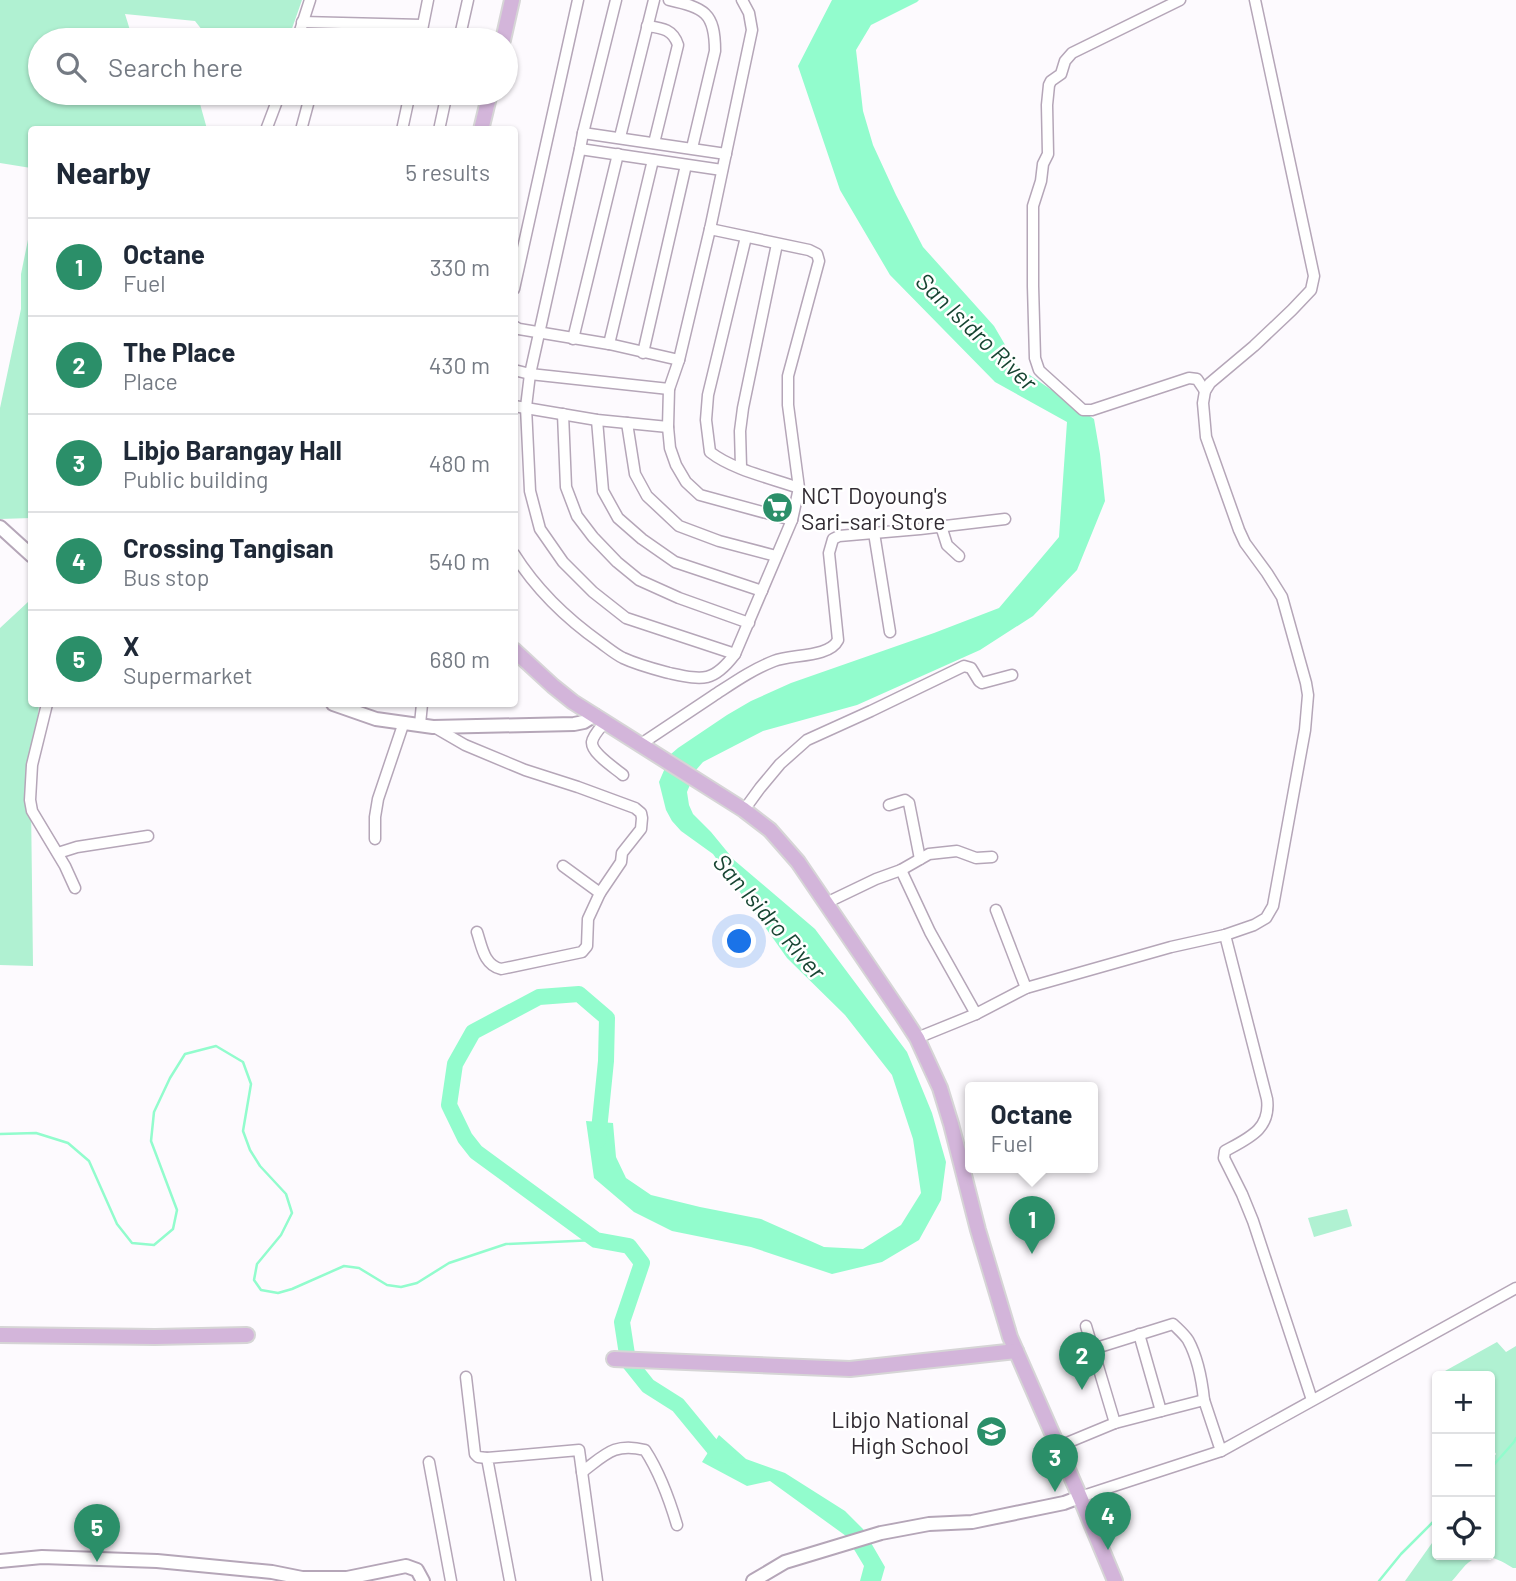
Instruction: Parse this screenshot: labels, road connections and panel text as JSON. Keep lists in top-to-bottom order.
{
  "water": ["San Isidro River"],
  "places": {
    "supermarket": ["NCT Doyoung's Sari-sari Store"],
    "school or university": ["Libjo National High School"]
  },
  "page": {
    "search": "Search here",
    "heading": ["Nearby", "5 results"],
    "list": [
      {
        "mark": "1",
        "name": "Octane",
        "note": "Fuel",
        "value": "330 m"
      },
      {
        "mark": "2",
        "name": "The Place",
        "note": "Place",
        "value": "430 m"
      },
      {
        "mark": "3",
        "name": "Libjo Barangay Hall",
        "note": "Public building",
        "value": "480 m"
      },
      {
        "mark": "4",
        "name": "Crossing Tangisan",
        "note": "Bus stop",
        "value": "540 m"
      },
      {
        "mark": "5",
        "name": "X",
        "note": "Supermarket",
        "value": "680 m"
      }
    ],
    "popup": ["Octane", "Fuel"],
    "pins": [
      "1",
      "2",
      "3",
      "4",
      "5"
    ],
    "map_buttons": ["+", "−"]
  }
}
